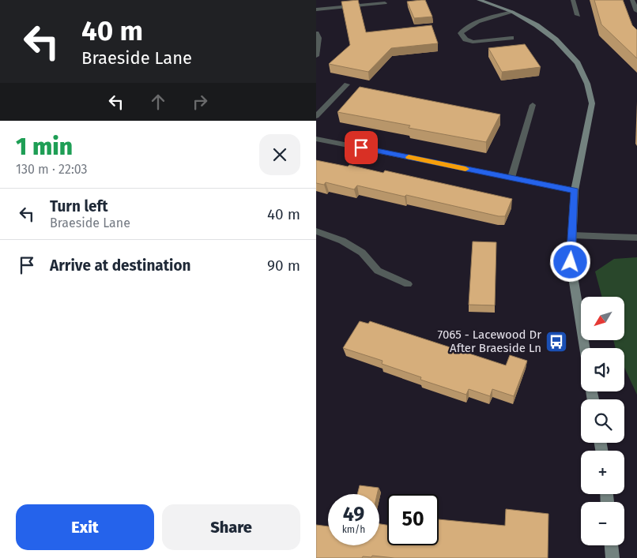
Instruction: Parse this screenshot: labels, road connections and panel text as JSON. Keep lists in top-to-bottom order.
{
  "places": {
    "bus stop": ["7065 - Lacewood Dr After Braeside Ln"]
  },
  "north": "bottom left",
  "page": {
    "turn": ["40 m", "Braeside Lane"],
    "heading": ["1 min", "130 m · 22:03"],
    "list": [
      {
        "name": "Turn left",
        "note": "Braeside Lane",
        "value": "40 m"
      },
      {
        "name": "Arrive at destination",
        "value": "90 m"
      }
    ],
    "map_buttons": ["+", "−"],
    "speed": "49 km/h",
    "limit": "50",
    "buttons": ["Exit", "Share"]
  }
}
